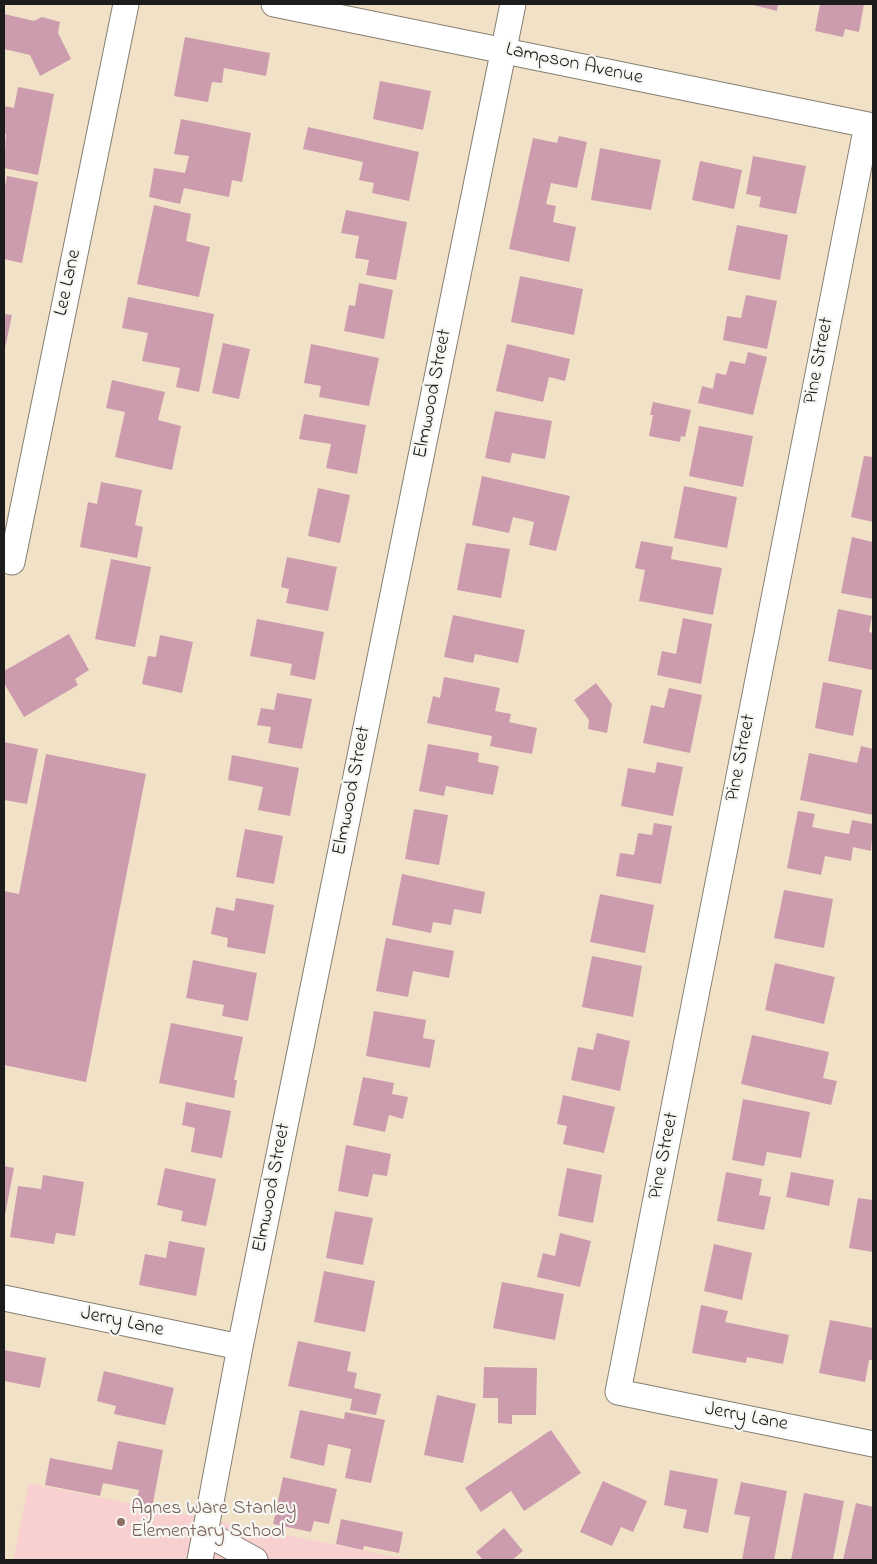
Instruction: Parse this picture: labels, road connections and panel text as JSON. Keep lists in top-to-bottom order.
{
  "streets": {
    "street": [
      "Lampson Avenue",
      "Lee Lane",
      "Pine Street",
      "Elmwood Street",
      "Jerry Lane"
    ]
  },
  "crossings": [
    ["Lampson Avenue", "Pine Street"],
    ["Lampson Avenue", "Elmwood Street"],
    ["Pine Street", "Jerry Lane"],
    ["Elmwood Street", "Jerry Lane"]
  ],
  "places": ["Agnes Ware Stanley Elementary School"]
}
